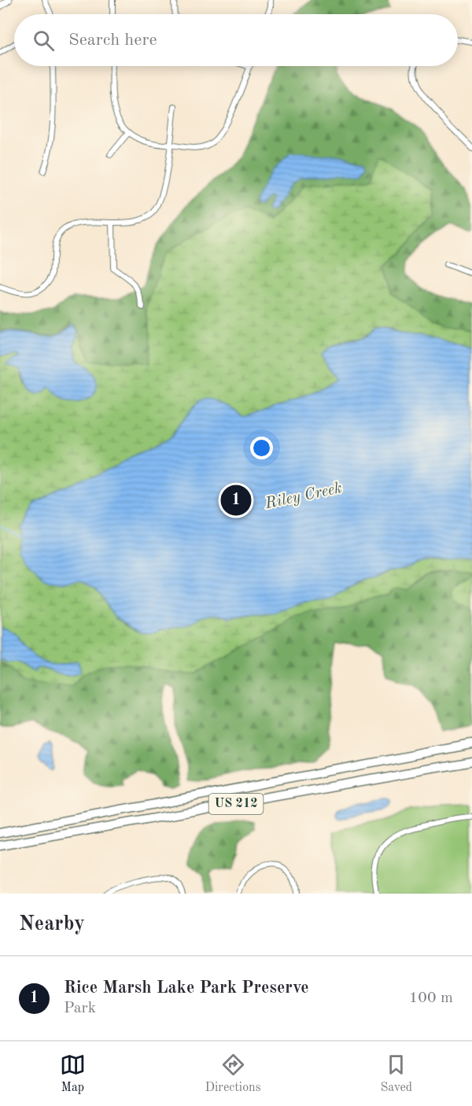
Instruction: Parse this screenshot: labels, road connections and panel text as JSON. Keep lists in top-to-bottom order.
{
  "streets": {
    "highway": ["US 212"]
  },
  "water": ["Riley Creek"],
  "page": {
    "search": "Search here",
    "pins": "1",
    "heading": "Nearby",
    "list": [
      {
        "mark": "1",
        "name": "Rice Marsh Lake Park Preserve",
        "note": "Park",
        "value": "100 m"
      }
    ],
    "nav": ["Map", "Directions", "Saved"]
  }
}
